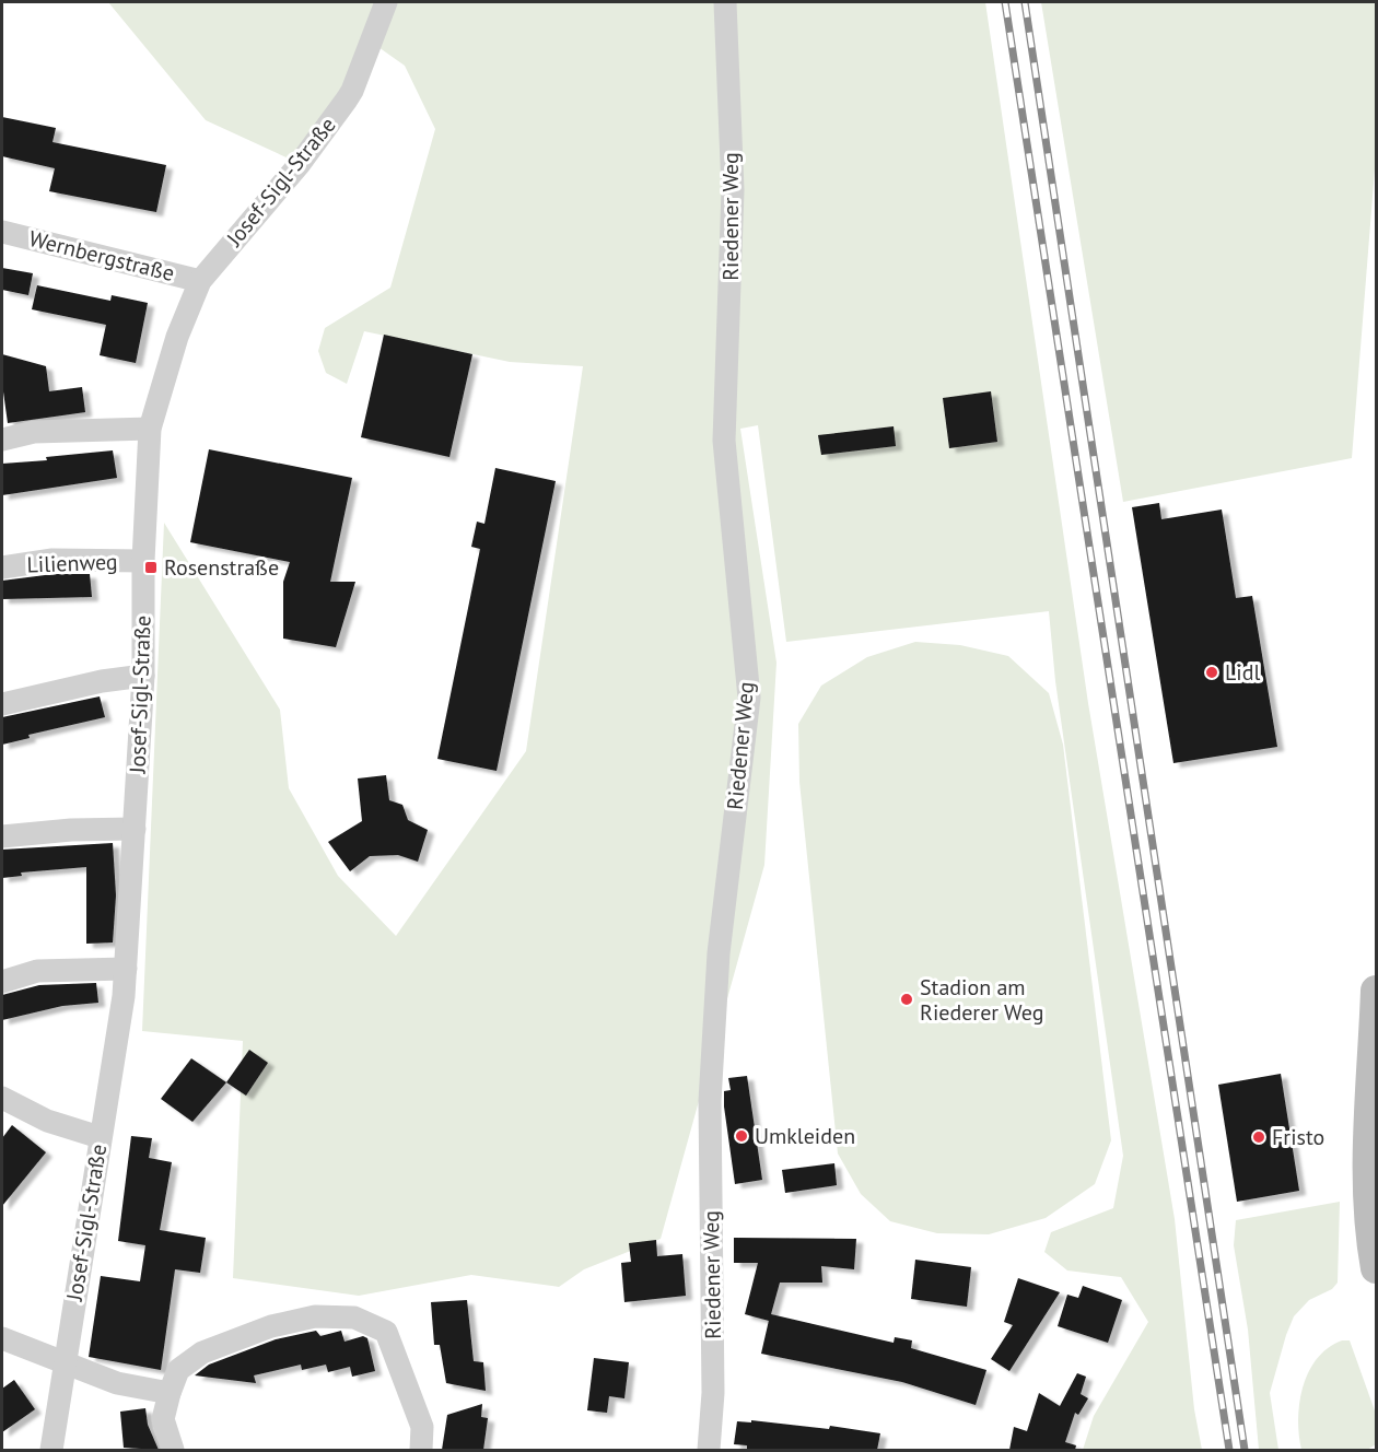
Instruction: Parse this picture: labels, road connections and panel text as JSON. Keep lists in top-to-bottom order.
{
  "streets": {
    "street": [
      "Josef-Sigl-Straße",
      "Riedener Weg",
      "Wernbergstraße",
      "Lilienweg"
    ]
  },
  "crossings": [
    ["Josef-Sigl-Straße", "Wernbergstraße"],
    ["Josef-Sigl-Straße", "Lilienweg"]
  ],
  "places": {
    "transit": ["Rosenstraße"],
    "other": [
      "Lidl",
      "Stadion am Riederer Weg",
      "Umkleiden",
      "Fristo"
    ]
  }
}
